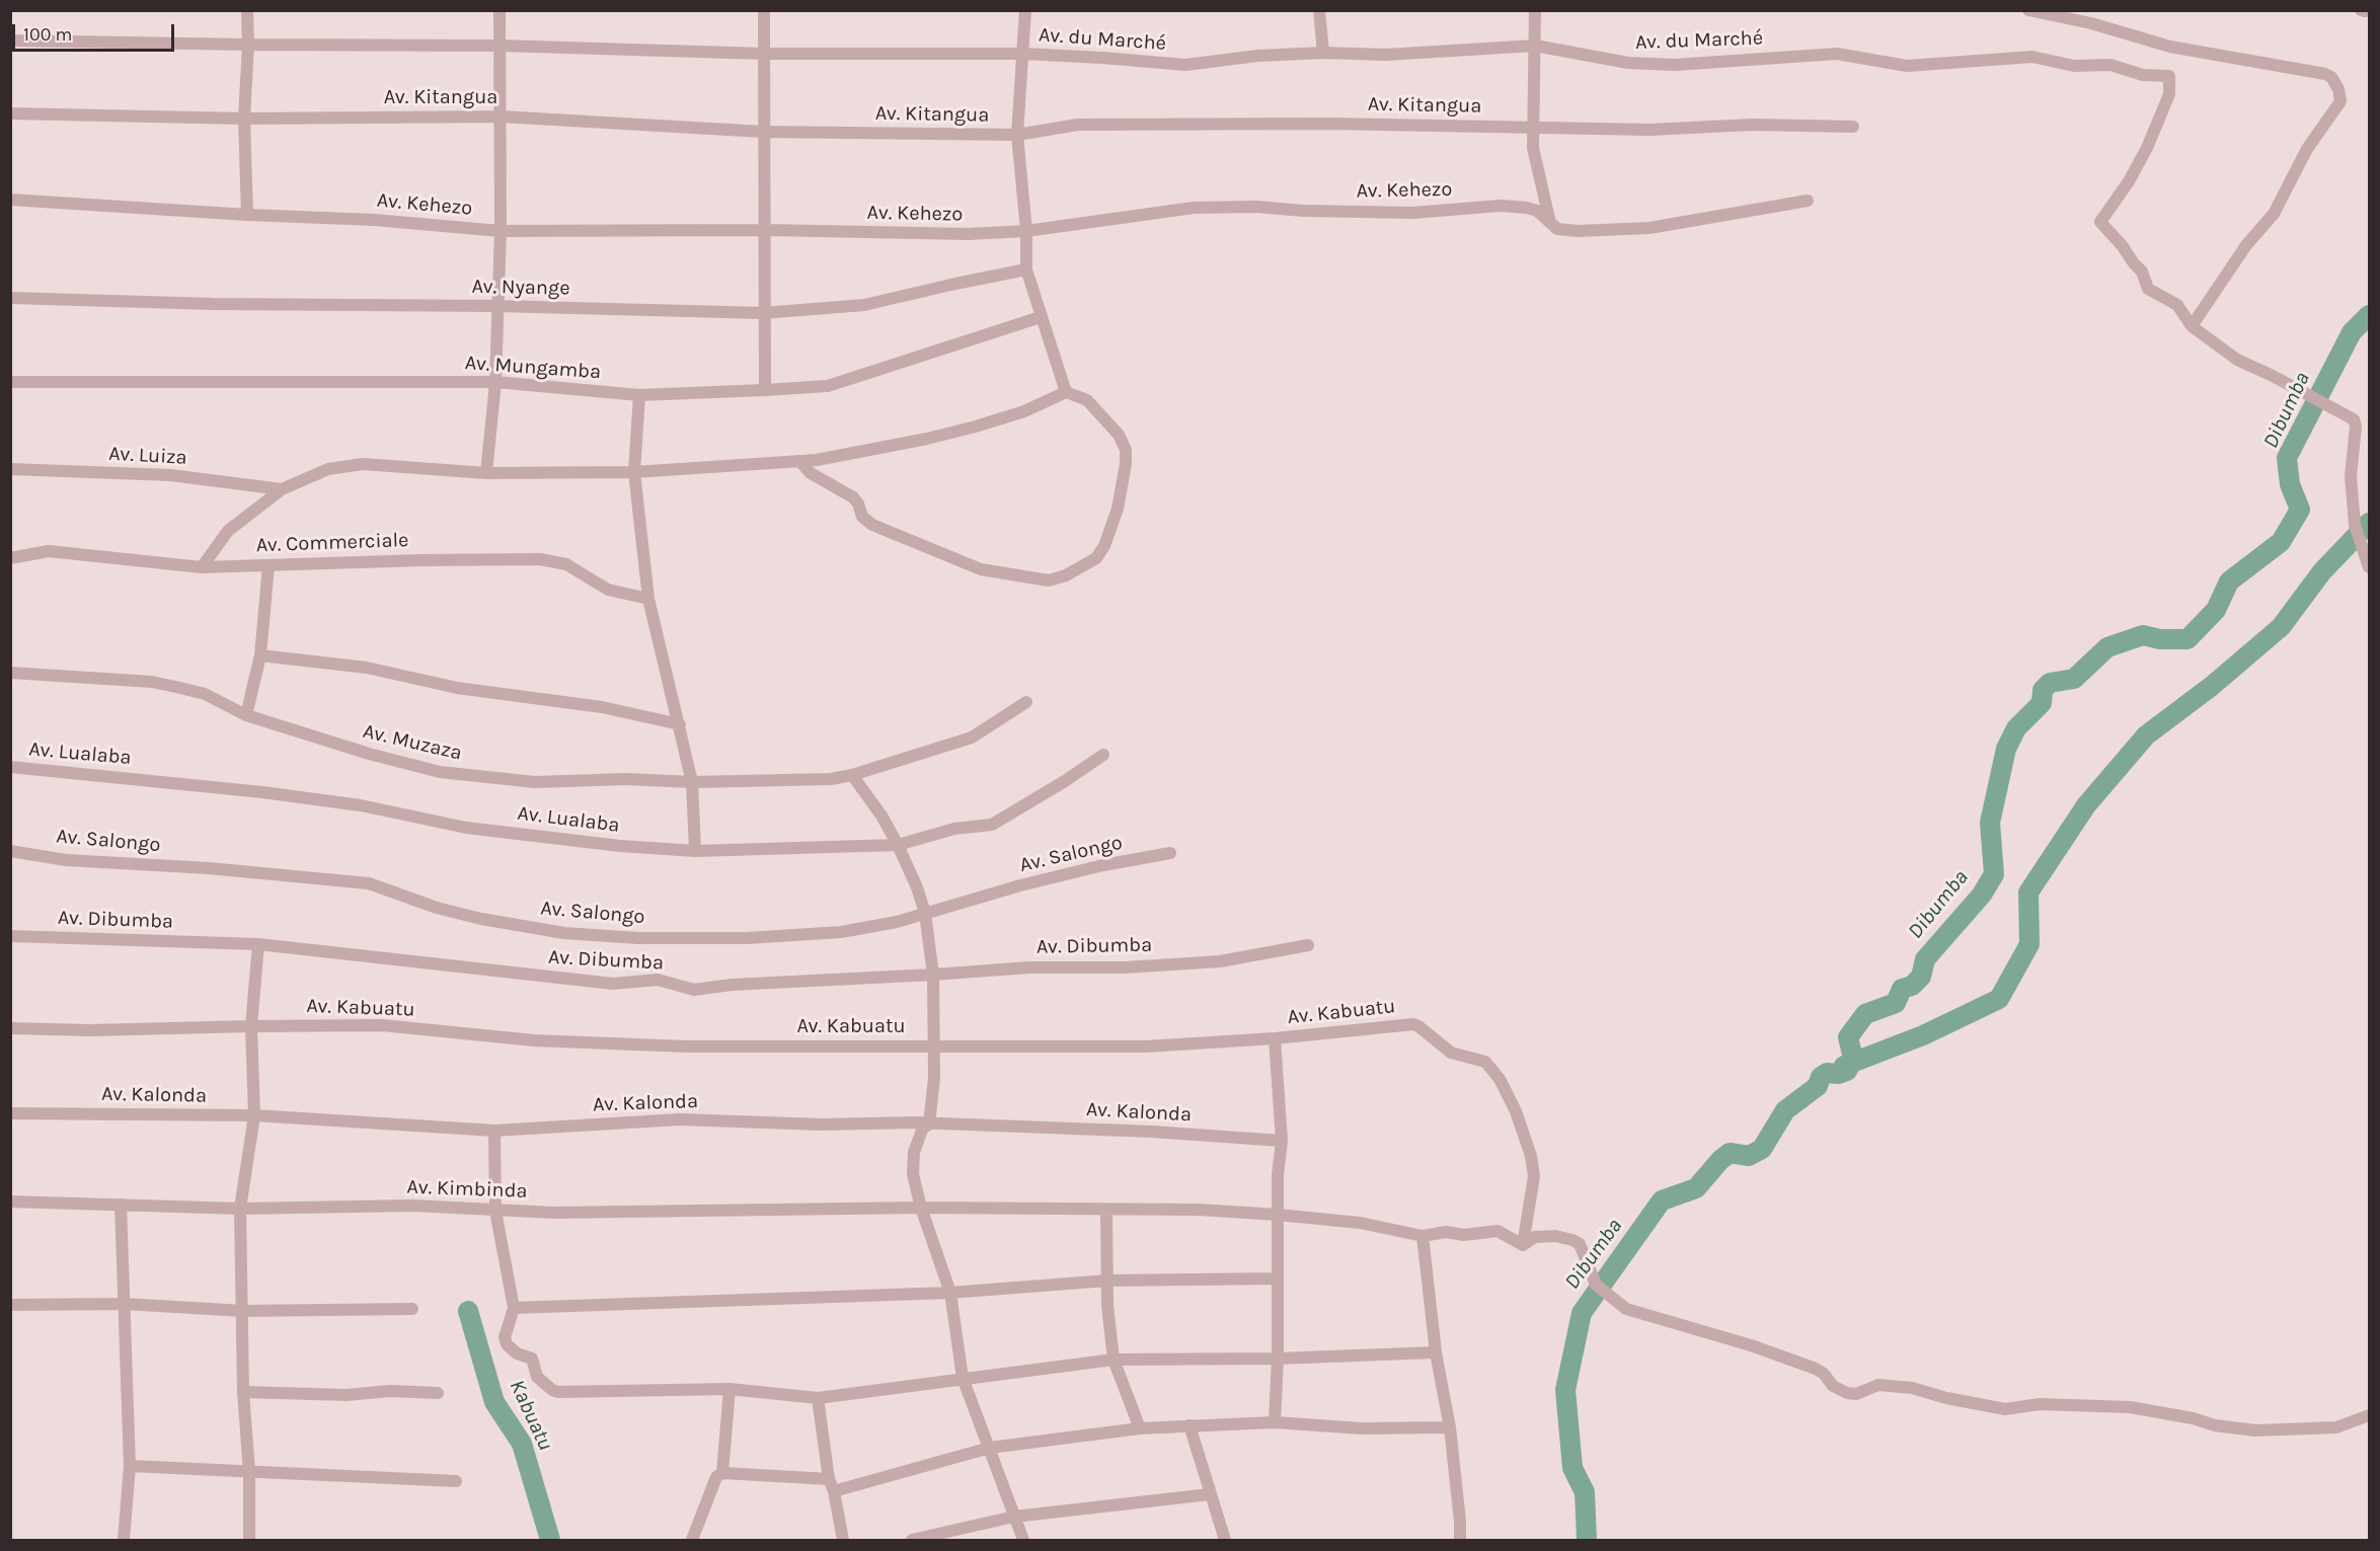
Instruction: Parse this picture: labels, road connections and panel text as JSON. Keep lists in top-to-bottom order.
{
  "streets": {
    "street": [
      "Av. du Marché",
      "Av. Kitangua",
      "Av. Kehezo",
      "Av. Nyange",
      "Av. Mungamba",
      "Av. Luiza",
      "Av. Commerciale",
      "Av. Muzaza",
      "Av. Lualaba",
      "Av. Salongo",
      "Av. Dibumba",
      "Av. Kabuatu",
      "Av. Kalonda",
      "Av. Kimbinda"
    ]
  },
  "crossings": [
    ["Av. Kabuatu", "Av. Kimbinda"]
  ],
  "water": ["Dibumba", "Kabuatu"],
  "scale_bar": "100 m"
}
